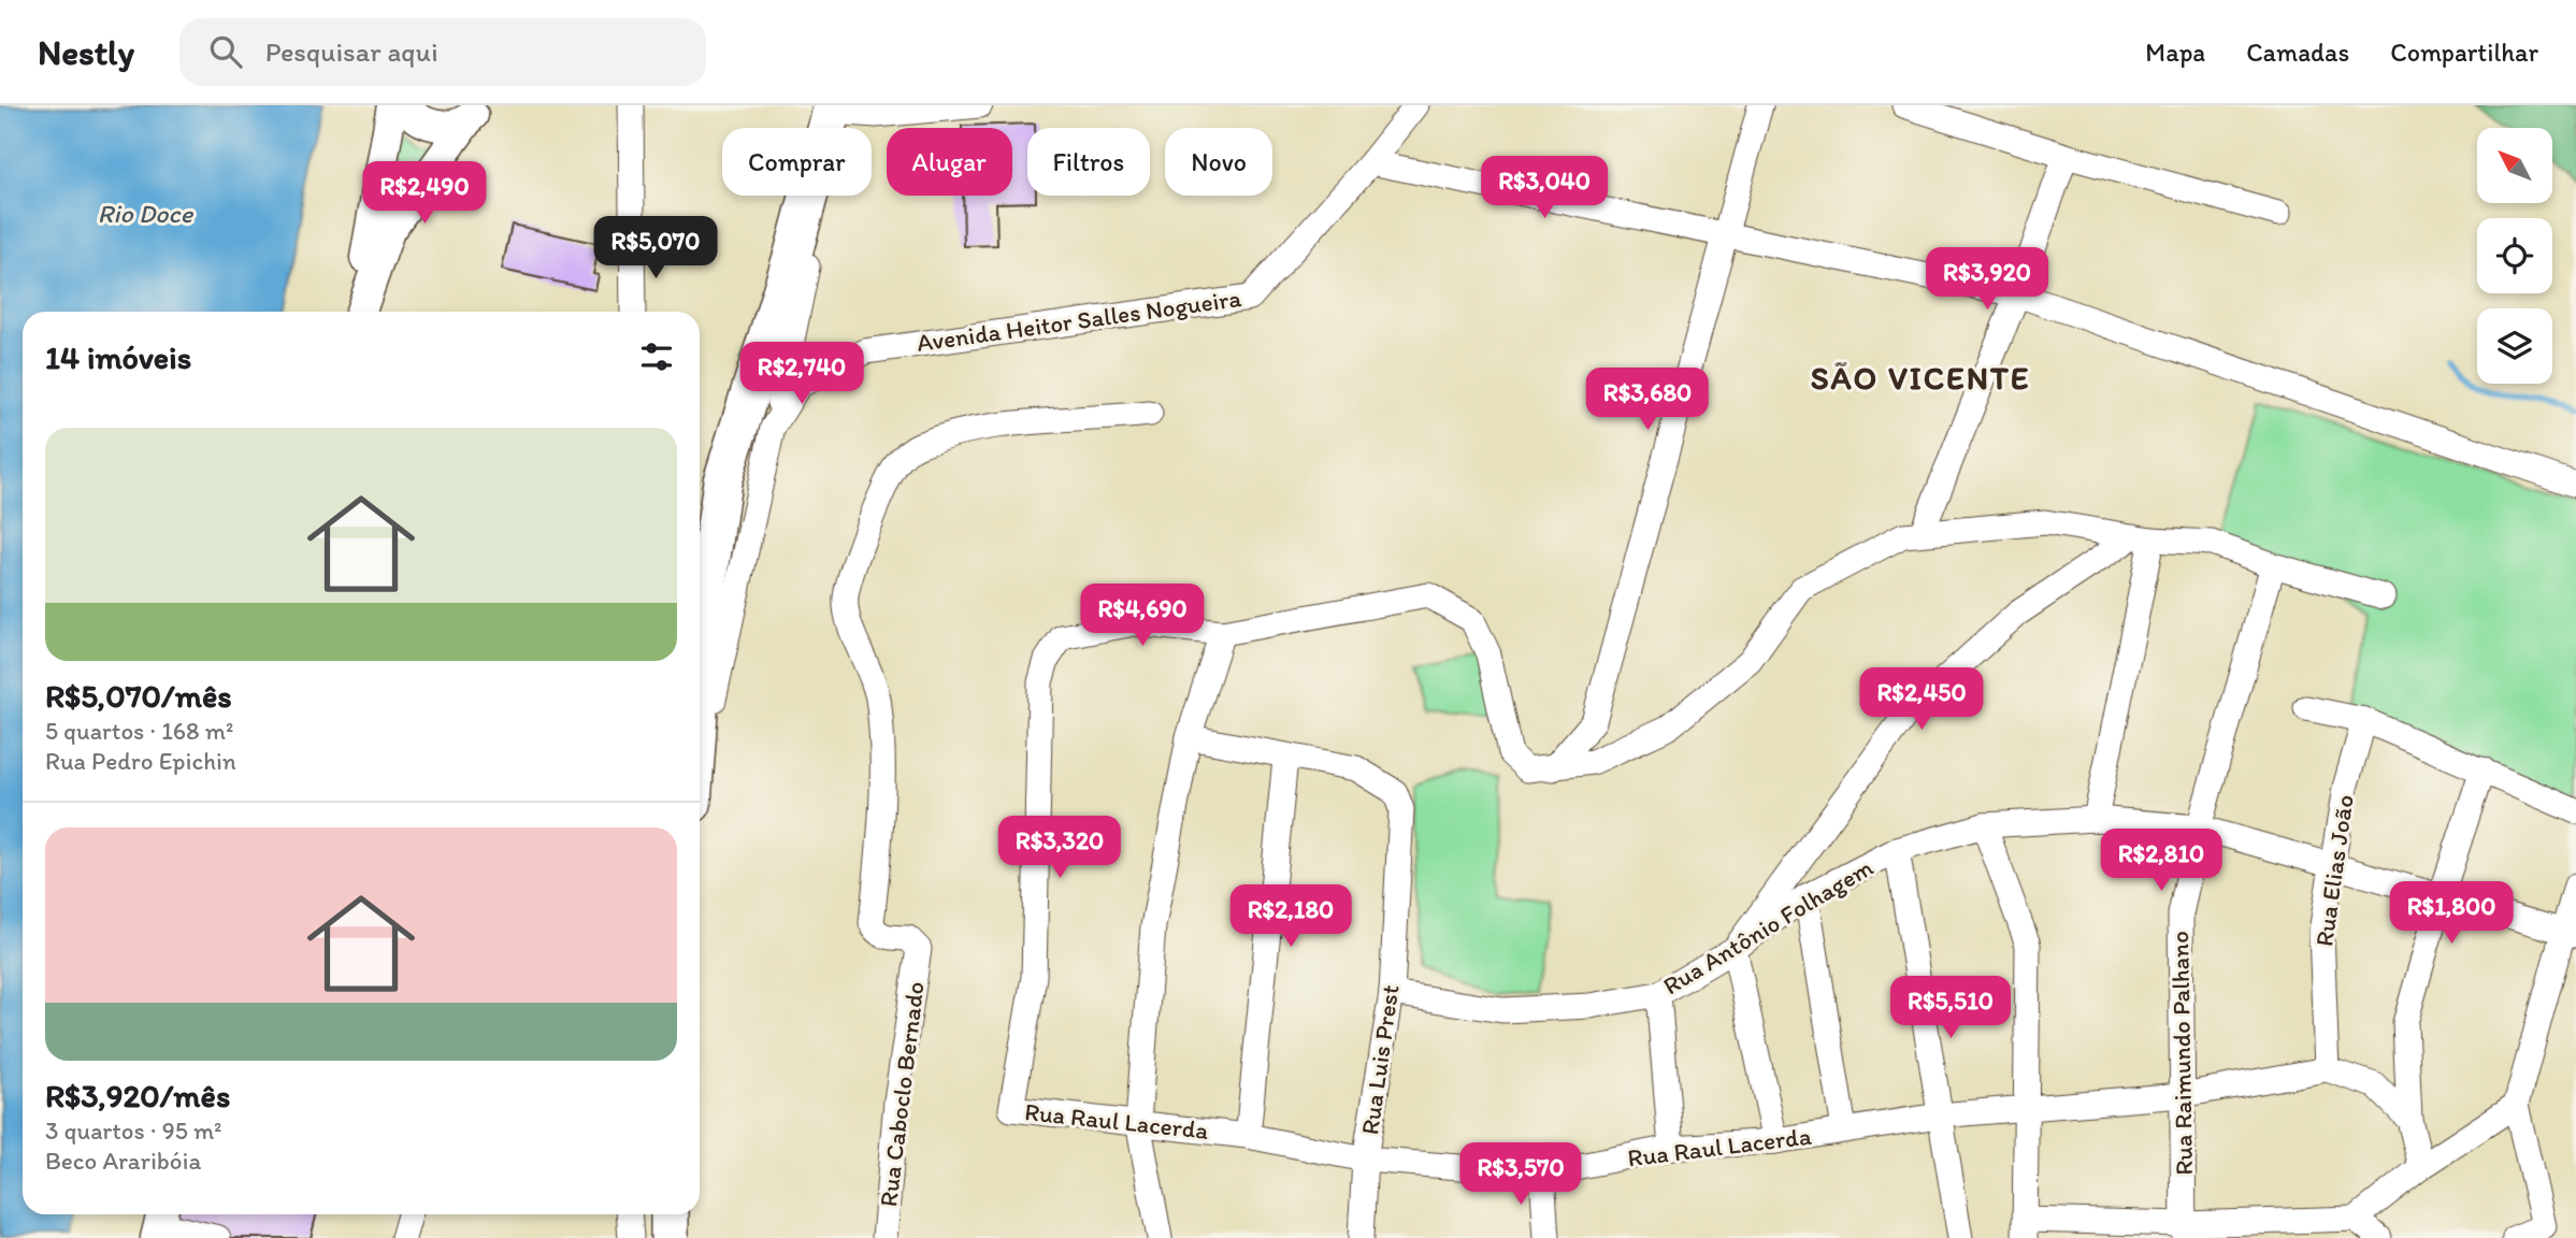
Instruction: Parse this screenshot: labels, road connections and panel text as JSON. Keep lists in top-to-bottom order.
{
  "streets": {
    "street": [
      "Avenida Heitor Salles Nogueira",
      "Rua Elias João",
      "Rua Antônio Folhagem",
      "Rua Raimundo Palhano",
      "Rua Luis Prest",
      "Rua Caboclo Bernado",
      "Rua Raul Lacerda"
    ]
  },
  "crossings": [
    ["Rua Elias João", "Rua Antônio Folhagem"],
    ["Rua Elias João", "Rua Raul Lacerda"],
    ["Rua Antônio Folhagem", "Rua Raimundo Palhano"],
    ["Rua Antônio Folhagem", "Rua Luis Prest"],
    ["Rua Raimundo Palhano", "Rua Raul Lacerda"],
    ["Rua Luis Prest", "Rua Raul Lacerda"]
  ],
  "districts": ["SÃO VICENTE"],
  "water": ["Rio Doce"],
  "north": "top left",
  "page": {
    "header": "Nestly",
    "search": "Pesquisar aqui",
    "nav": ["Mapa", "Camadas", "Compartilhar"],
    "chip": [
      "Comprar",
      "Alugar",
      "Filtros",
      "Novo"
    ],
    "price": [
      "R$3,040",
      "R$2,490",
      "R$5,070",
      "R$3,920",
      "R$2,740",
      "R$3,680",
      "R$4,690",
      "R$2,450",
      "R$3,320",
      "R$2,810",
      "R$1,800",
      "R$2,180",
      "R$5,510",
      "R$3,570"
    ],
    "heading": "14 imóveis",
    "list": [
      {
        "name": "R$5,070/mês",
        "note": "5 quartos · 168 m² · Rua Pedro Epichin"
      },
      {
        "name": "R$3,920/mês",
        "note": "3 quartos · 95 m² · Beco Araribóia"
      }
    ]
  }
}
